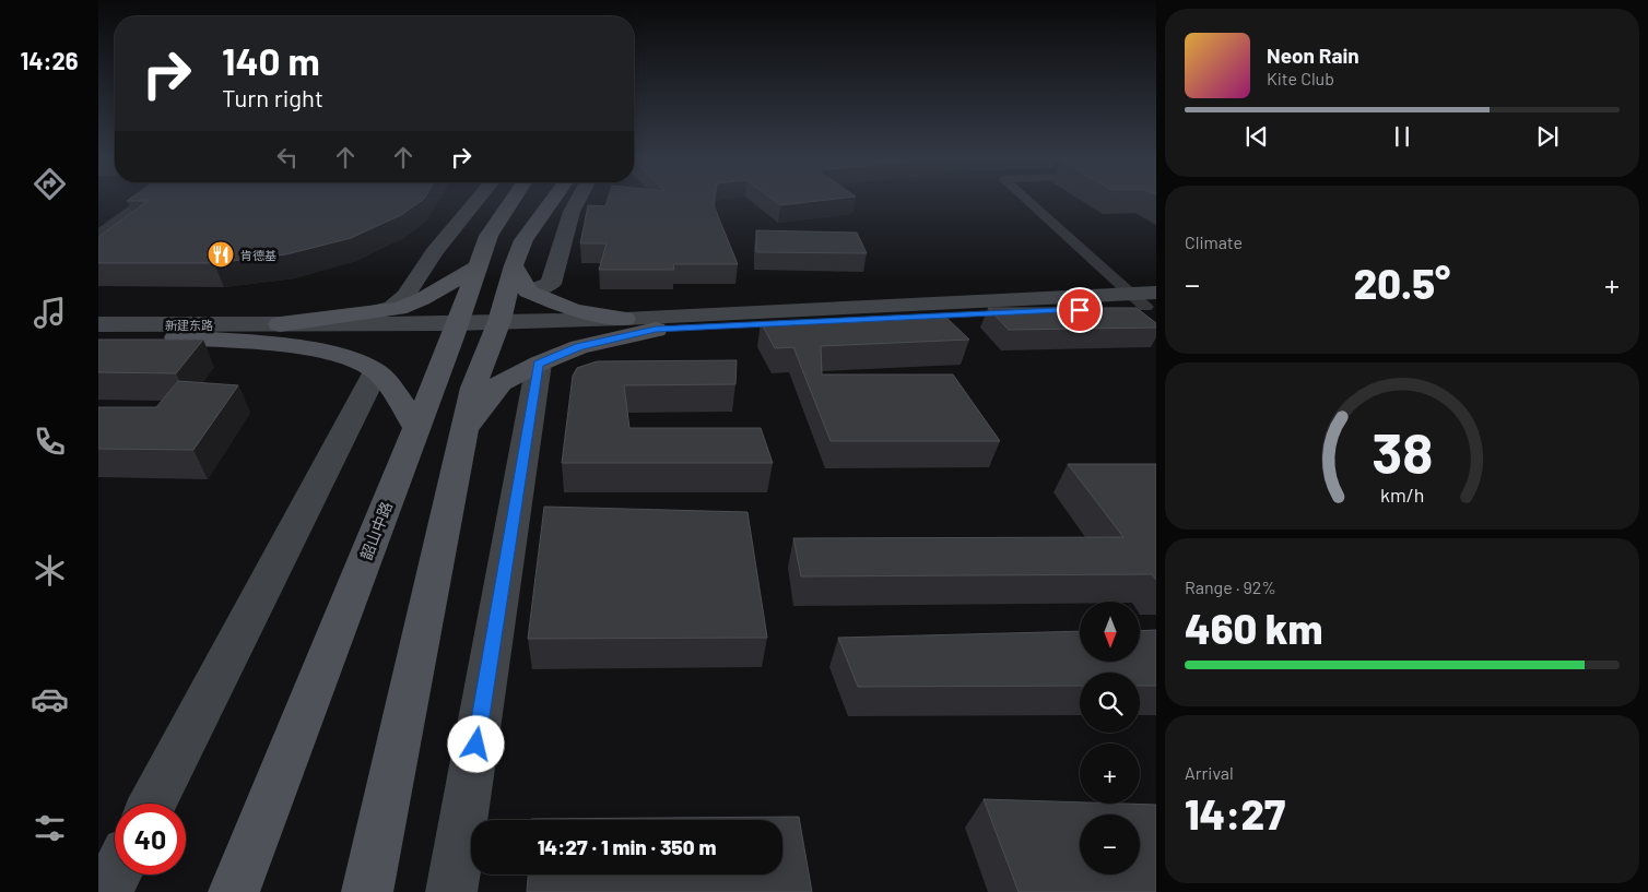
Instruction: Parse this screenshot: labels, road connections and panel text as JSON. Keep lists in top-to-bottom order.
{
  "streets": {
    "main road": ["新建东路", "韶山中路"]
  },
  "crossings": [
    ["新建东路", "韶山中路"]
  ],
  "places": {
    "restaurant": ["肯德基"]
  },
  "north": "bottom",
  "page": {
    "tabs": "14:26",
    "turn": ["140 m", "Turn right"],
    "song": ["Neon Rain", "Kite Club"],
    "tile": [
      "Climate",
      ["Range · 92%", "460 km"],
      ["Arrival", "14:27"]
    ],
    "heat": ["−", "20.5°", "+"],
    "map_buttons": ["+", "−"],
    "limit": "40",
    "trip": "14:27 · 1 min · 350 m",
    "gauge": ["38", "km/h"]
  }
}
